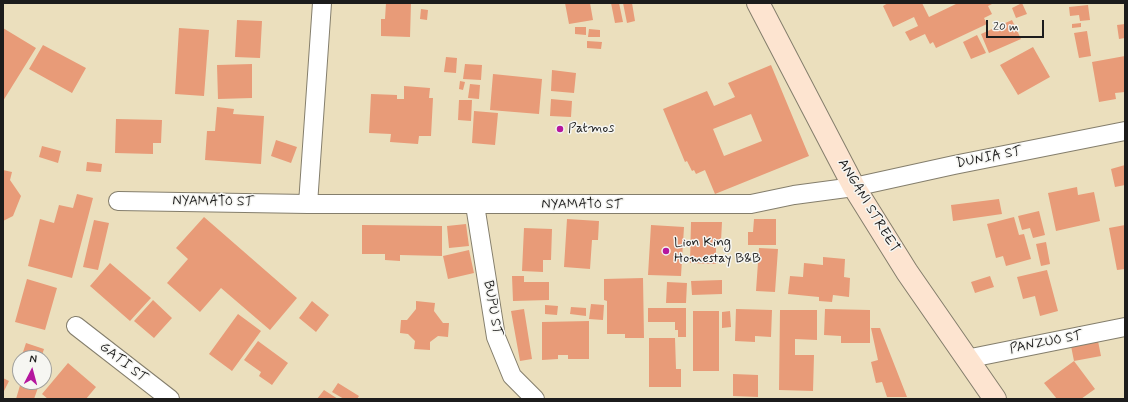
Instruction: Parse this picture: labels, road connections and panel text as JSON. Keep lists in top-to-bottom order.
{
  "streets": {
    "street": [
      "DUNIA ST",
      "NYAMATO ST",
      "ANGANI STREET",
      "BUPU ST",
      "PANZUO ST",
      "GATI ST"
    ]
  },
  "crossings": [
    ["DUNIA ST", "NYAMATO ST"],
    ["DUNIA ST", "ANGANI STREET"],
    ["NYAMATO ST", "ANGANI STREET"],
    ["NYAMATO ST", "BUPU ST"],
    ["ANGANI STREET", "PANZUO ST"]
  ],
  "places": ["Patmos", "Lion King Homestay B&B"],
  "scale_bar": "20 m",
  "north": "top"
}
